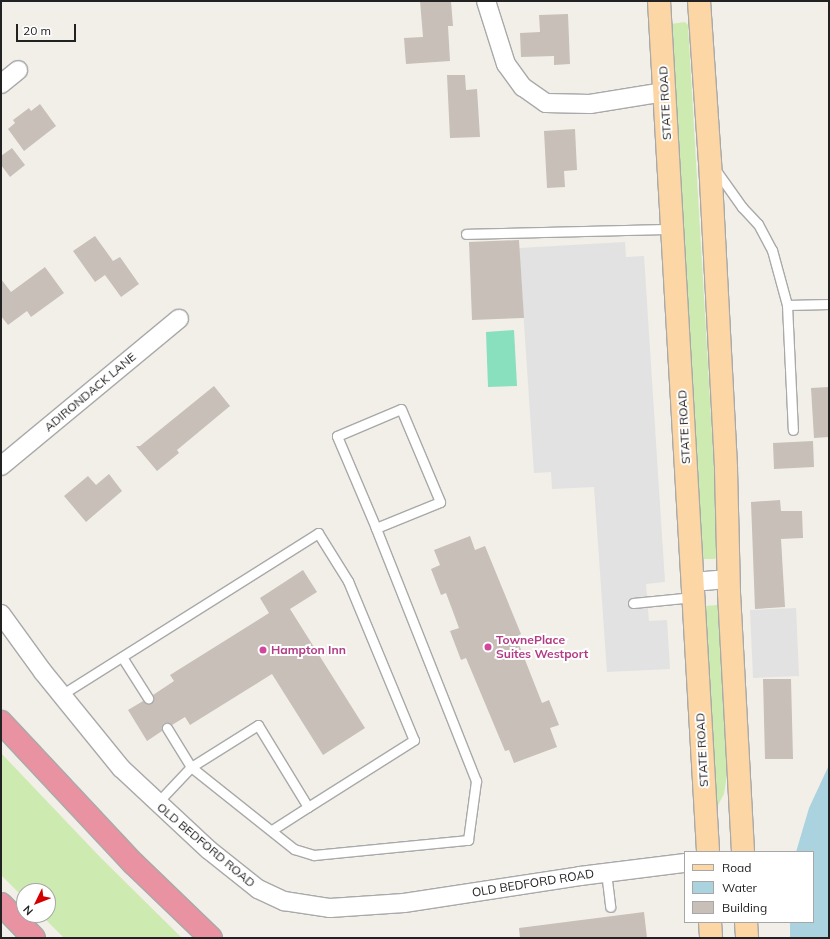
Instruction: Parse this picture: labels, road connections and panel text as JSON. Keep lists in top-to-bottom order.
{
  "streets": {
    "main road": ["STATE ROAD"],
    "street": ["ADIRONDACK LANE", "OLD BEDFORD ROAD"]
  },
  "places": ["TownePlace Suites Westport", "Hampton Inn"],
  "legend": ["Road", "Water", "Building"],
  "scale_bar": "20 m",
  "north": "bottom left"
}
